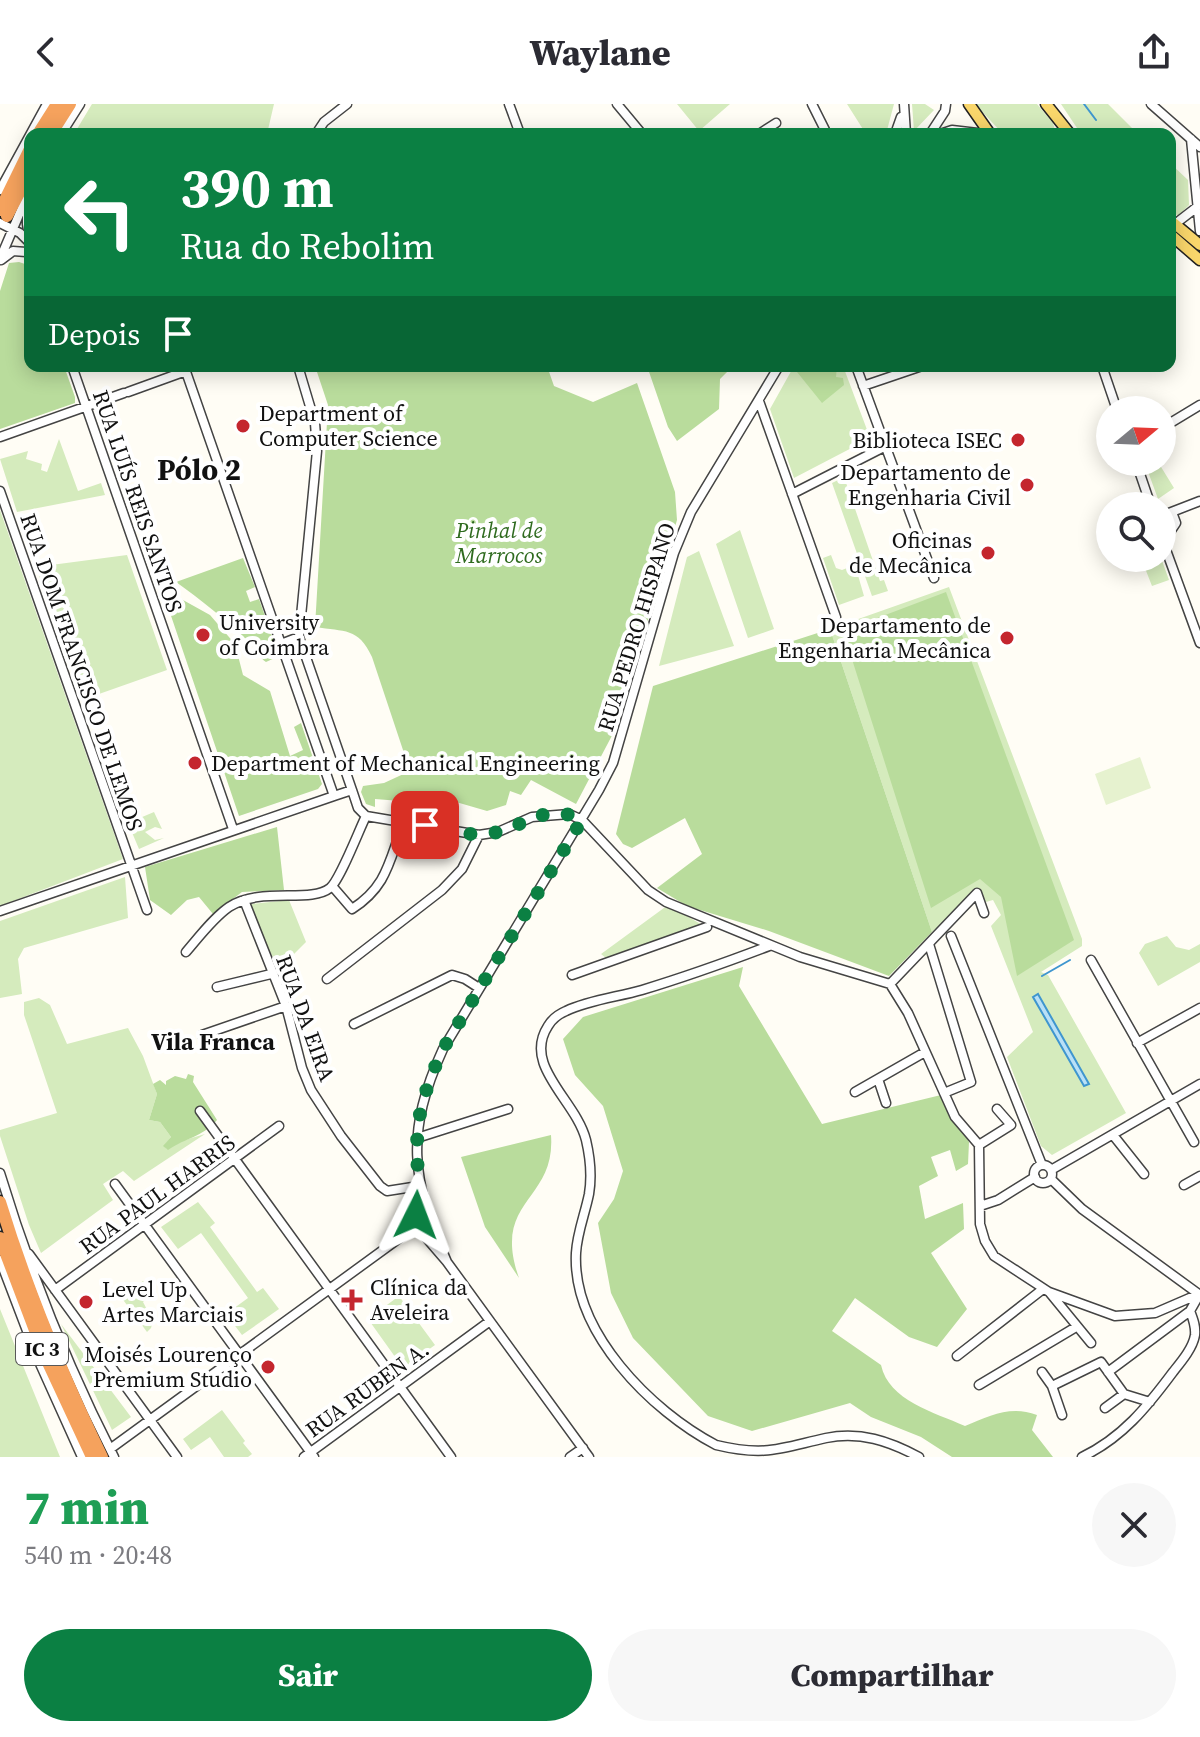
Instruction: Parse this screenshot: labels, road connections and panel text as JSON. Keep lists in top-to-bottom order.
{
  "streets": {
    "highway": ["IC 3"],
    "street": [
      "RUA LUÍS REIS SANTOS",
      "RUA PEDRO HISPANO",
      "RUA DOM FRANCISCO DE LEMOS",
      "RUA DA EIRA",
      "RUA PAUL HARRIS",
      "RUA RUBEN A."
    ]
  },
  "crossings": [
    ["RUA PEDRO HISPANO", "RUA DA EIRA"]
  ],
  "districts": ["Pólo 2", "Vila Franca"],
  "parks": ["Pinhal de Marrocos"],
  "places": {
    "other": [
      "Department of Computer Science",
      "Biblioteca ISEC",
      "Departamento de Engenharia Civil",
      "Oficinas de Mecânica",
      "University of Coimbra",
      "Departamento de Engenharia Mecânica",
      "Department of Mechanical Engineering",
      "Level Up Artes Marciais",
      "Moisés Lourenço Premium Studio"
    ],
    "health": ["Clínica da Aveleira"]
  },
  "north": "right",
  "page": {
    "header": "Waylane",
    "turn": ["390 m", "Rua do Rebolim"],
    "then": "Depois",
    "heading": ["7 min", "540 m · 20:48"],
    "buttons": ["Sair", "Compartilhar"]
  }
}
